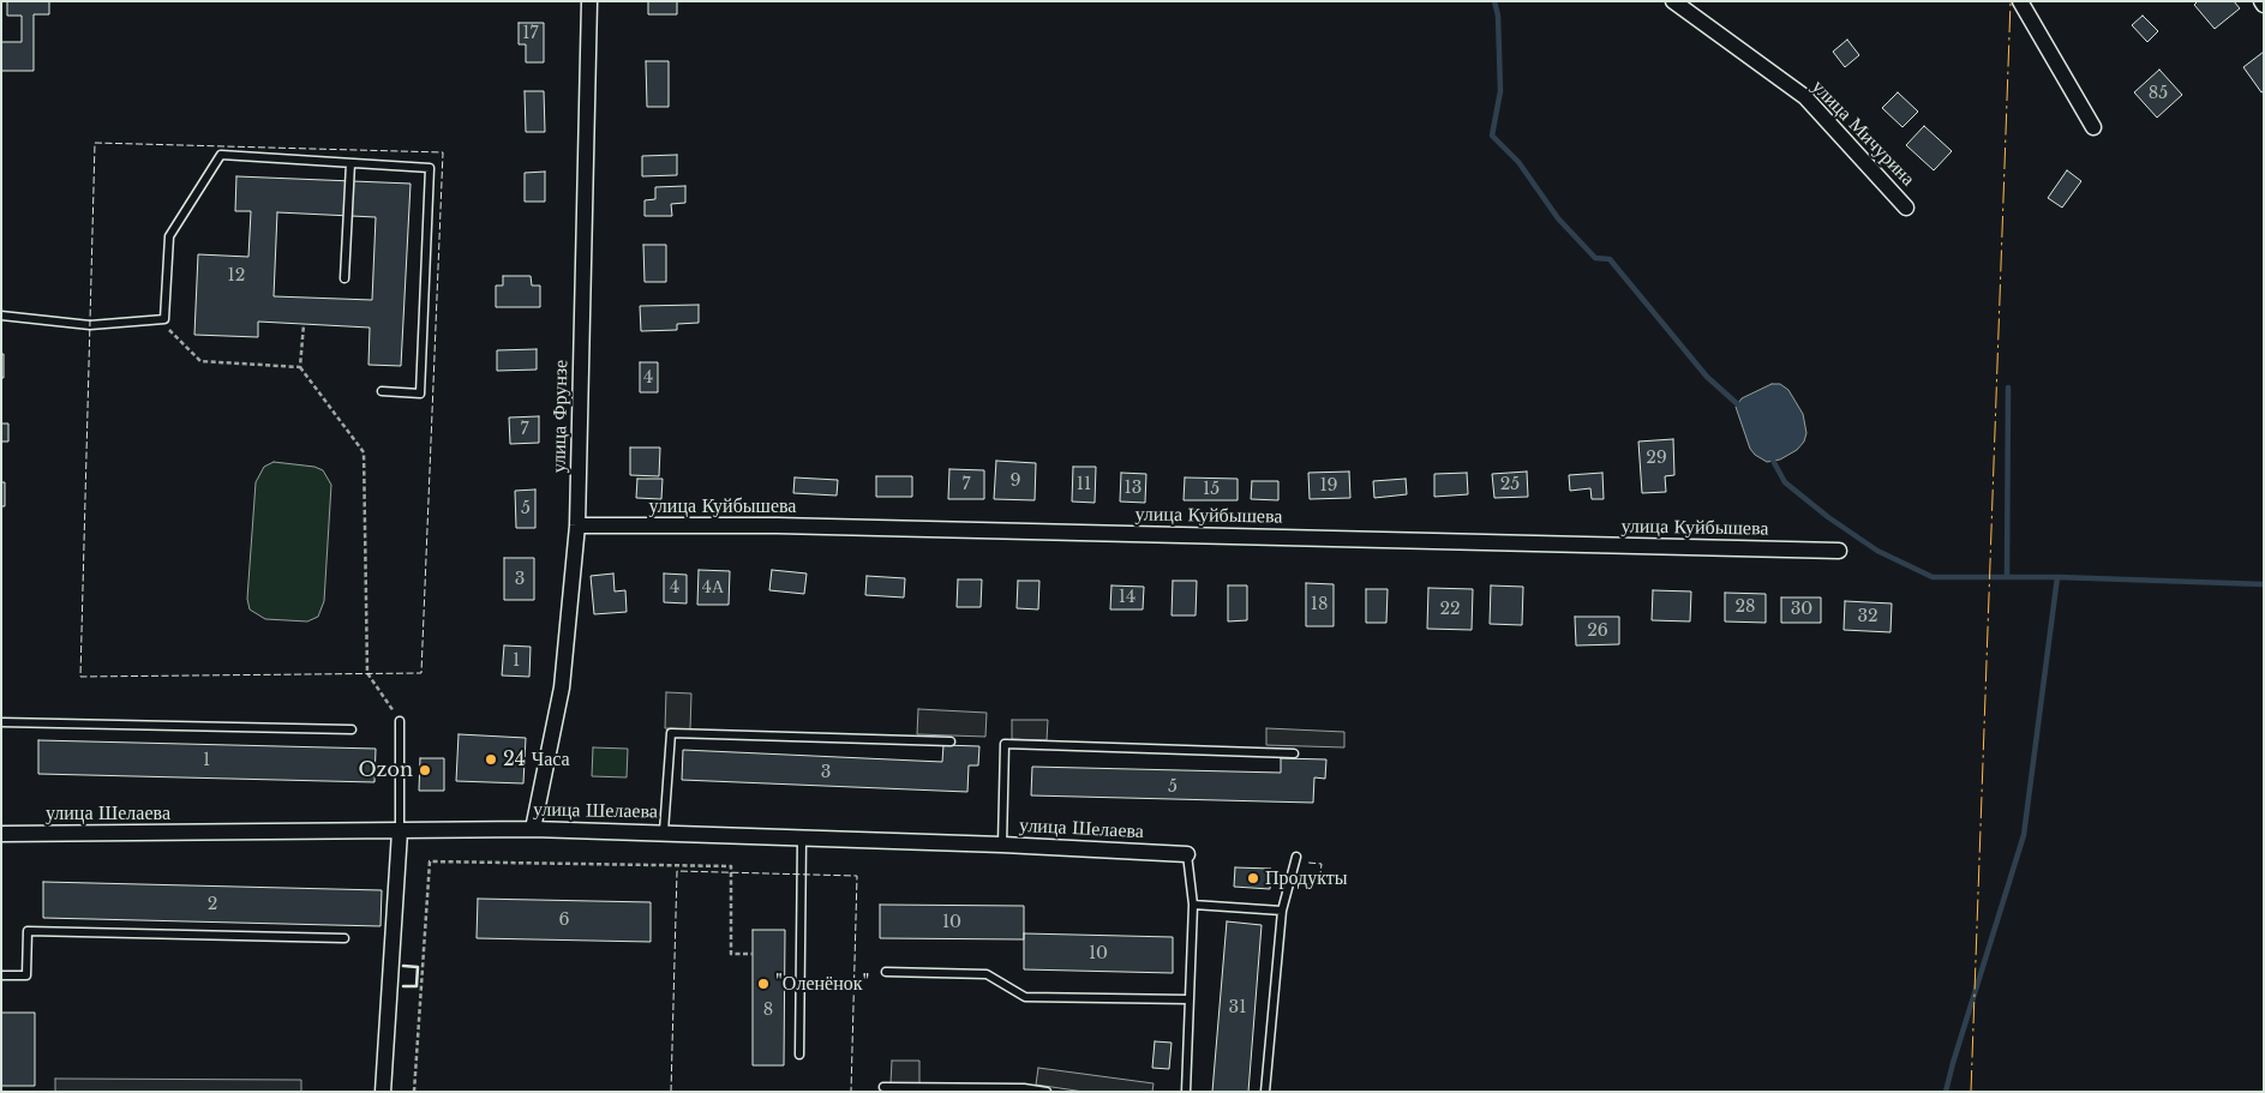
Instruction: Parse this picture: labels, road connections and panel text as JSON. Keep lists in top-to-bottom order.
{
  "streets": {
    "street": [
      "улица Мичурина",
      "улица Фрунзе",
      "улица Куйбышева",
      "улица Шелаева"
    ]
  },
  "crossings": [
    ["улица Фрунзе", "улица Куйбышева"],
    ["улица Фрунзе", "улица Шелаева"]
  ],
  "places": [
    "24 Часа",
    "Ozon",
    "Продукты",
    "\"Оленёнок\""
  ],
  "house_numbers": [
    "17",
    "85",
    "12",
    "4",
    "7",
    "29",
    "9",
    "7",
    "11",
    "25",
    "19",
    "13",
    "15",
    "5",
    "3",
    "4",
    "4А",
    "14",
    "18",
    "28",
    "22",
    "30",
    "32",
    "26",
    "1",
    "1",
    "3",
    "5",
    "2",
    "6",
    "10",
    "10",
    "31",
    "8"
  ]
}
